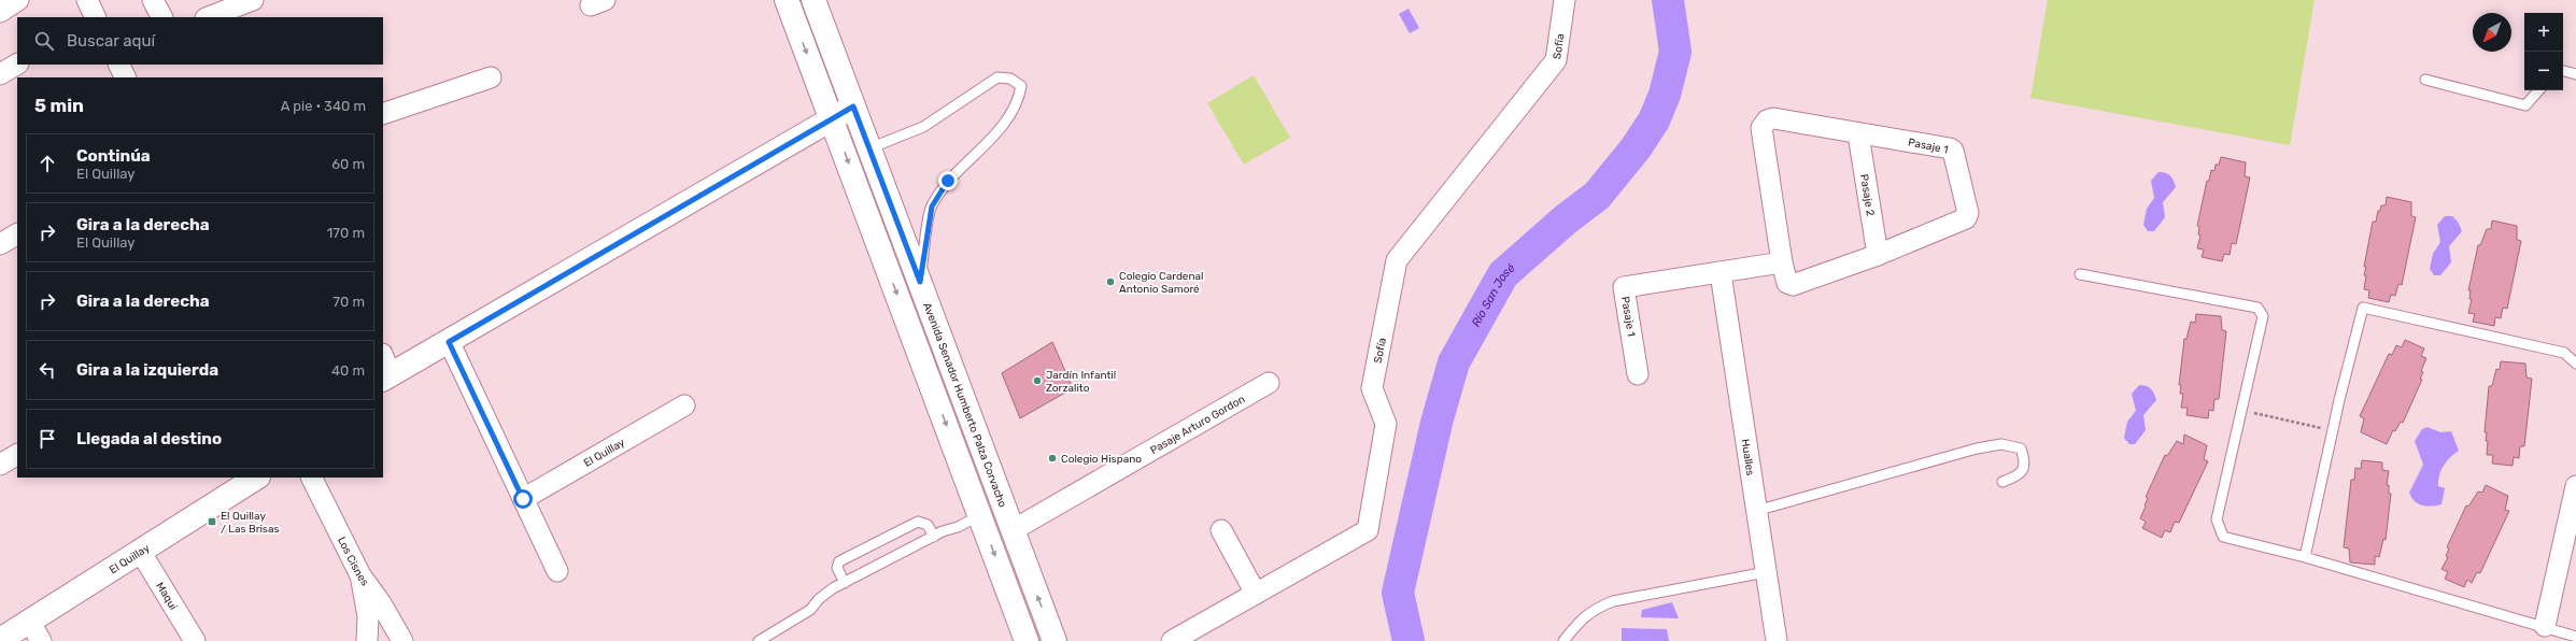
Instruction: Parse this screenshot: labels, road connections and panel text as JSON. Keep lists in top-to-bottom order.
{
  "streets": {
    "main road": ["Avenida Senador Humberto Palza Corvacho", "El Quillay"],
    "street": [
      "Sofía",
      "Pasaje 1",
      "Pasaje 2",
      "Pasaje Arturo Gordon",
      "Hualles",
      "Los Cisnes",
      "Maqui"
    ]
  },
  "crossings": [
    ["Pasaje 1", "Pasaje 2"],
    ["Pasaje 1", "Hualles"],
    ["Avenida Senador Humberto Palza Corvacho", "Pasaje Arturo Gordon"],
    ["El Quillay", "Maqui"]
  ],
  "water": ["Río San José"],
  "places": {
    "other": ["Colegio Cardenal Antonio Samoré", "Jardín Infantil Zorzalito", "Colegio Hispano"],
    "transit": ["El Quillay / Las Brisas"]
  },
  "north": "bottom left",
  "page": {
    "map_buttons": ["+", "−"],
    "search": "Buscar aquí",
    "heading": ["5 min", "A pie · 340 m"],
    "list": [
      ["Continúa", "El Quillay", "60 m"],
      ["Gira a la derecha", "El Quillay", "170 m"],
      ["Gira a la derecha", "70 m"],
      ["Gira a la izquierda", "40 m"],
      "Llegada al destino"
    ]
  }
}
